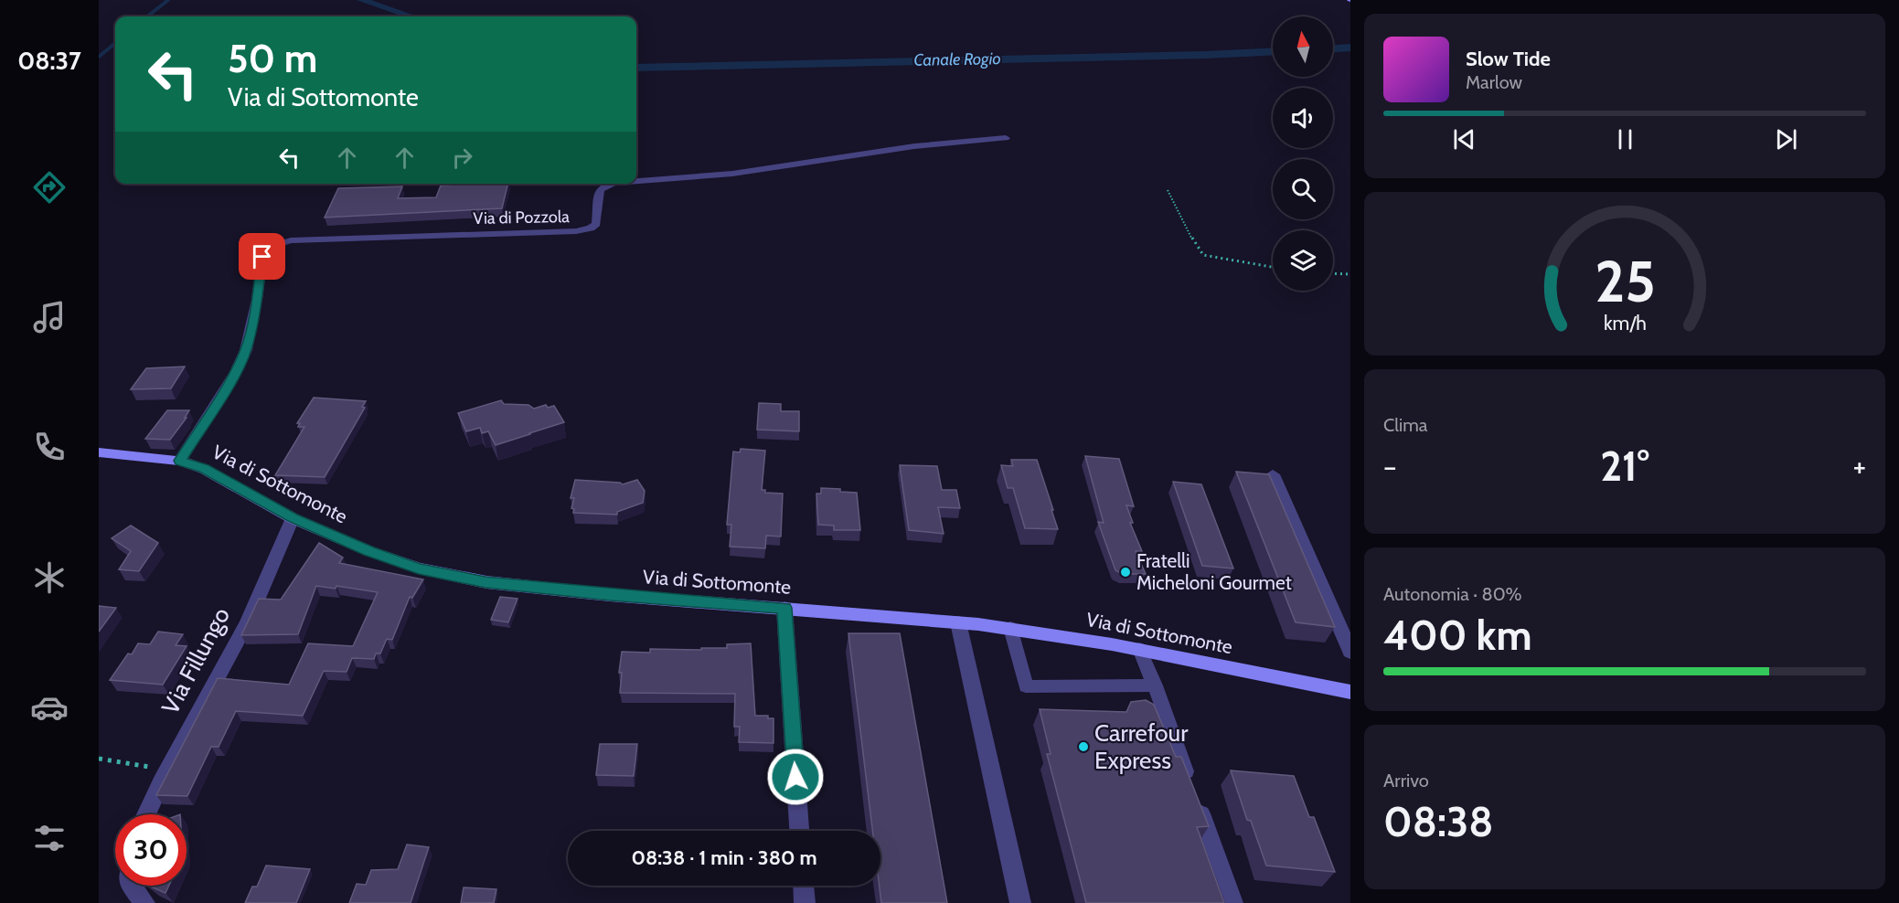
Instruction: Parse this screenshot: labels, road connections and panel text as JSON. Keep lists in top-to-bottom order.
{
  "streets": {
    "main road": ["Via di Sottomonte"],
    "street": ["Via di Pozzola", "Via Fillungo"]
  },
  "crossings": [
    ["Via di Pozzola", "Via di Sottomonte"],
    ["Via di Sottomonte", "Via Fillungo"]
  ],
  "water": ["Canale Rogio"],
  "places": ["Fratelli Micheloni Gourmet", "Carrefour Express"],
  "north": "top",
  "page": {
    "tabs": "08:37",
    "turn": ["50 m", "Via di Sottomonte"],
    "song": ["Slow Tide", "Marlow"],
    "tile": [
      "Clima",
      ["Autonomia · 80%", "400 km"],
      ["Arrivo", "08:38"]
    ],
    "heat": ["−", "21°", "+"],
    "limit": "30",
    "trip": "08:38 · 1 min · 380 m",
    "gauge": ["25", "km/h"]
  }
}
